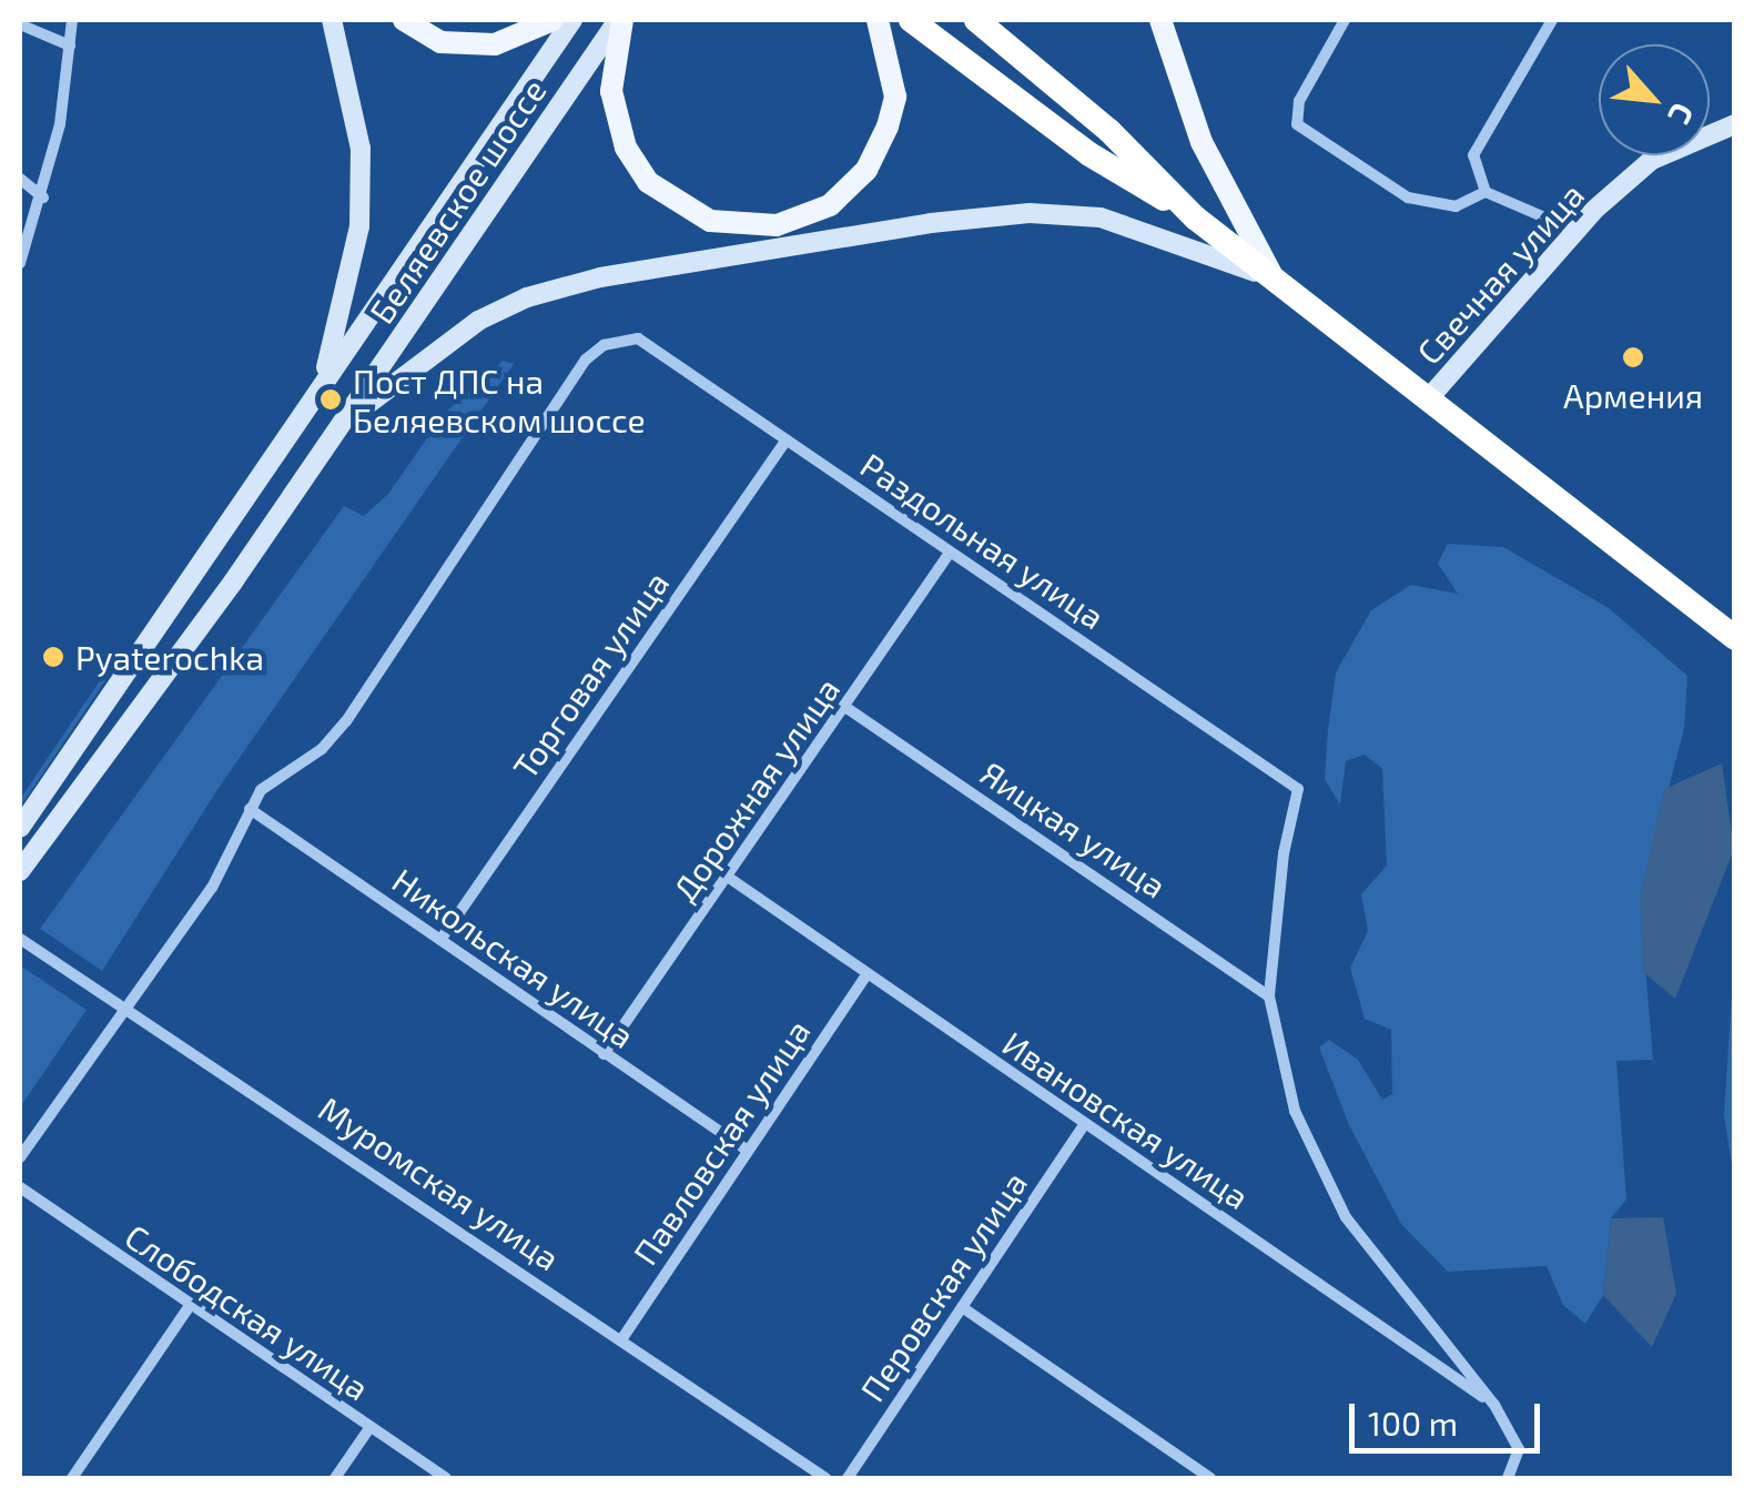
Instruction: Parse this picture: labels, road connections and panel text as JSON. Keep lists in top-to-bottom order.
{
  "streets": {
    "main road": ["Беляевское шоссе", "Свечная улица"],
    "street": [
      "Раздольная улица",
      "Торговая улица",
      "Дорожная улица",
      "Яицкая улица",
      "Никольская улица",
      "Ивановская улица",
      "Павловская улица",
      "Муромская улица",
      "Перовская улица",
      "Слободская улица"
    ]
  },
  "crossings": [
    ["Раздольная улица", "Торговая улица"],
    ["Раздольная улица", "Дорожная улица"],
    ["Раздольная улица", "Яицкая улица"],
    ["Раздольная улица", "Никольская улица"],
    ["Торговая улица", "Никольская улица"],
    ["Дорожная улица", "Яицкая улица"],
    ["Дорожная улица", "Никольская улица"],
    ["Дорожная улица", "Ивановская улица"],
    ["Никольская улица", "Павловская улица"],
    ["Ивановская улица", "Павловская улица"],
    ["Ивановская улица", "Перовская улица"],
    ["Павловская улица", "Муромская улица"]
  ],
  "places": ["Армения", "Пост ДПС на Беляевском шоссе", "Pyaterochka"],
  "scale_bar": "100 m",
  "north": "bottom right"
}
